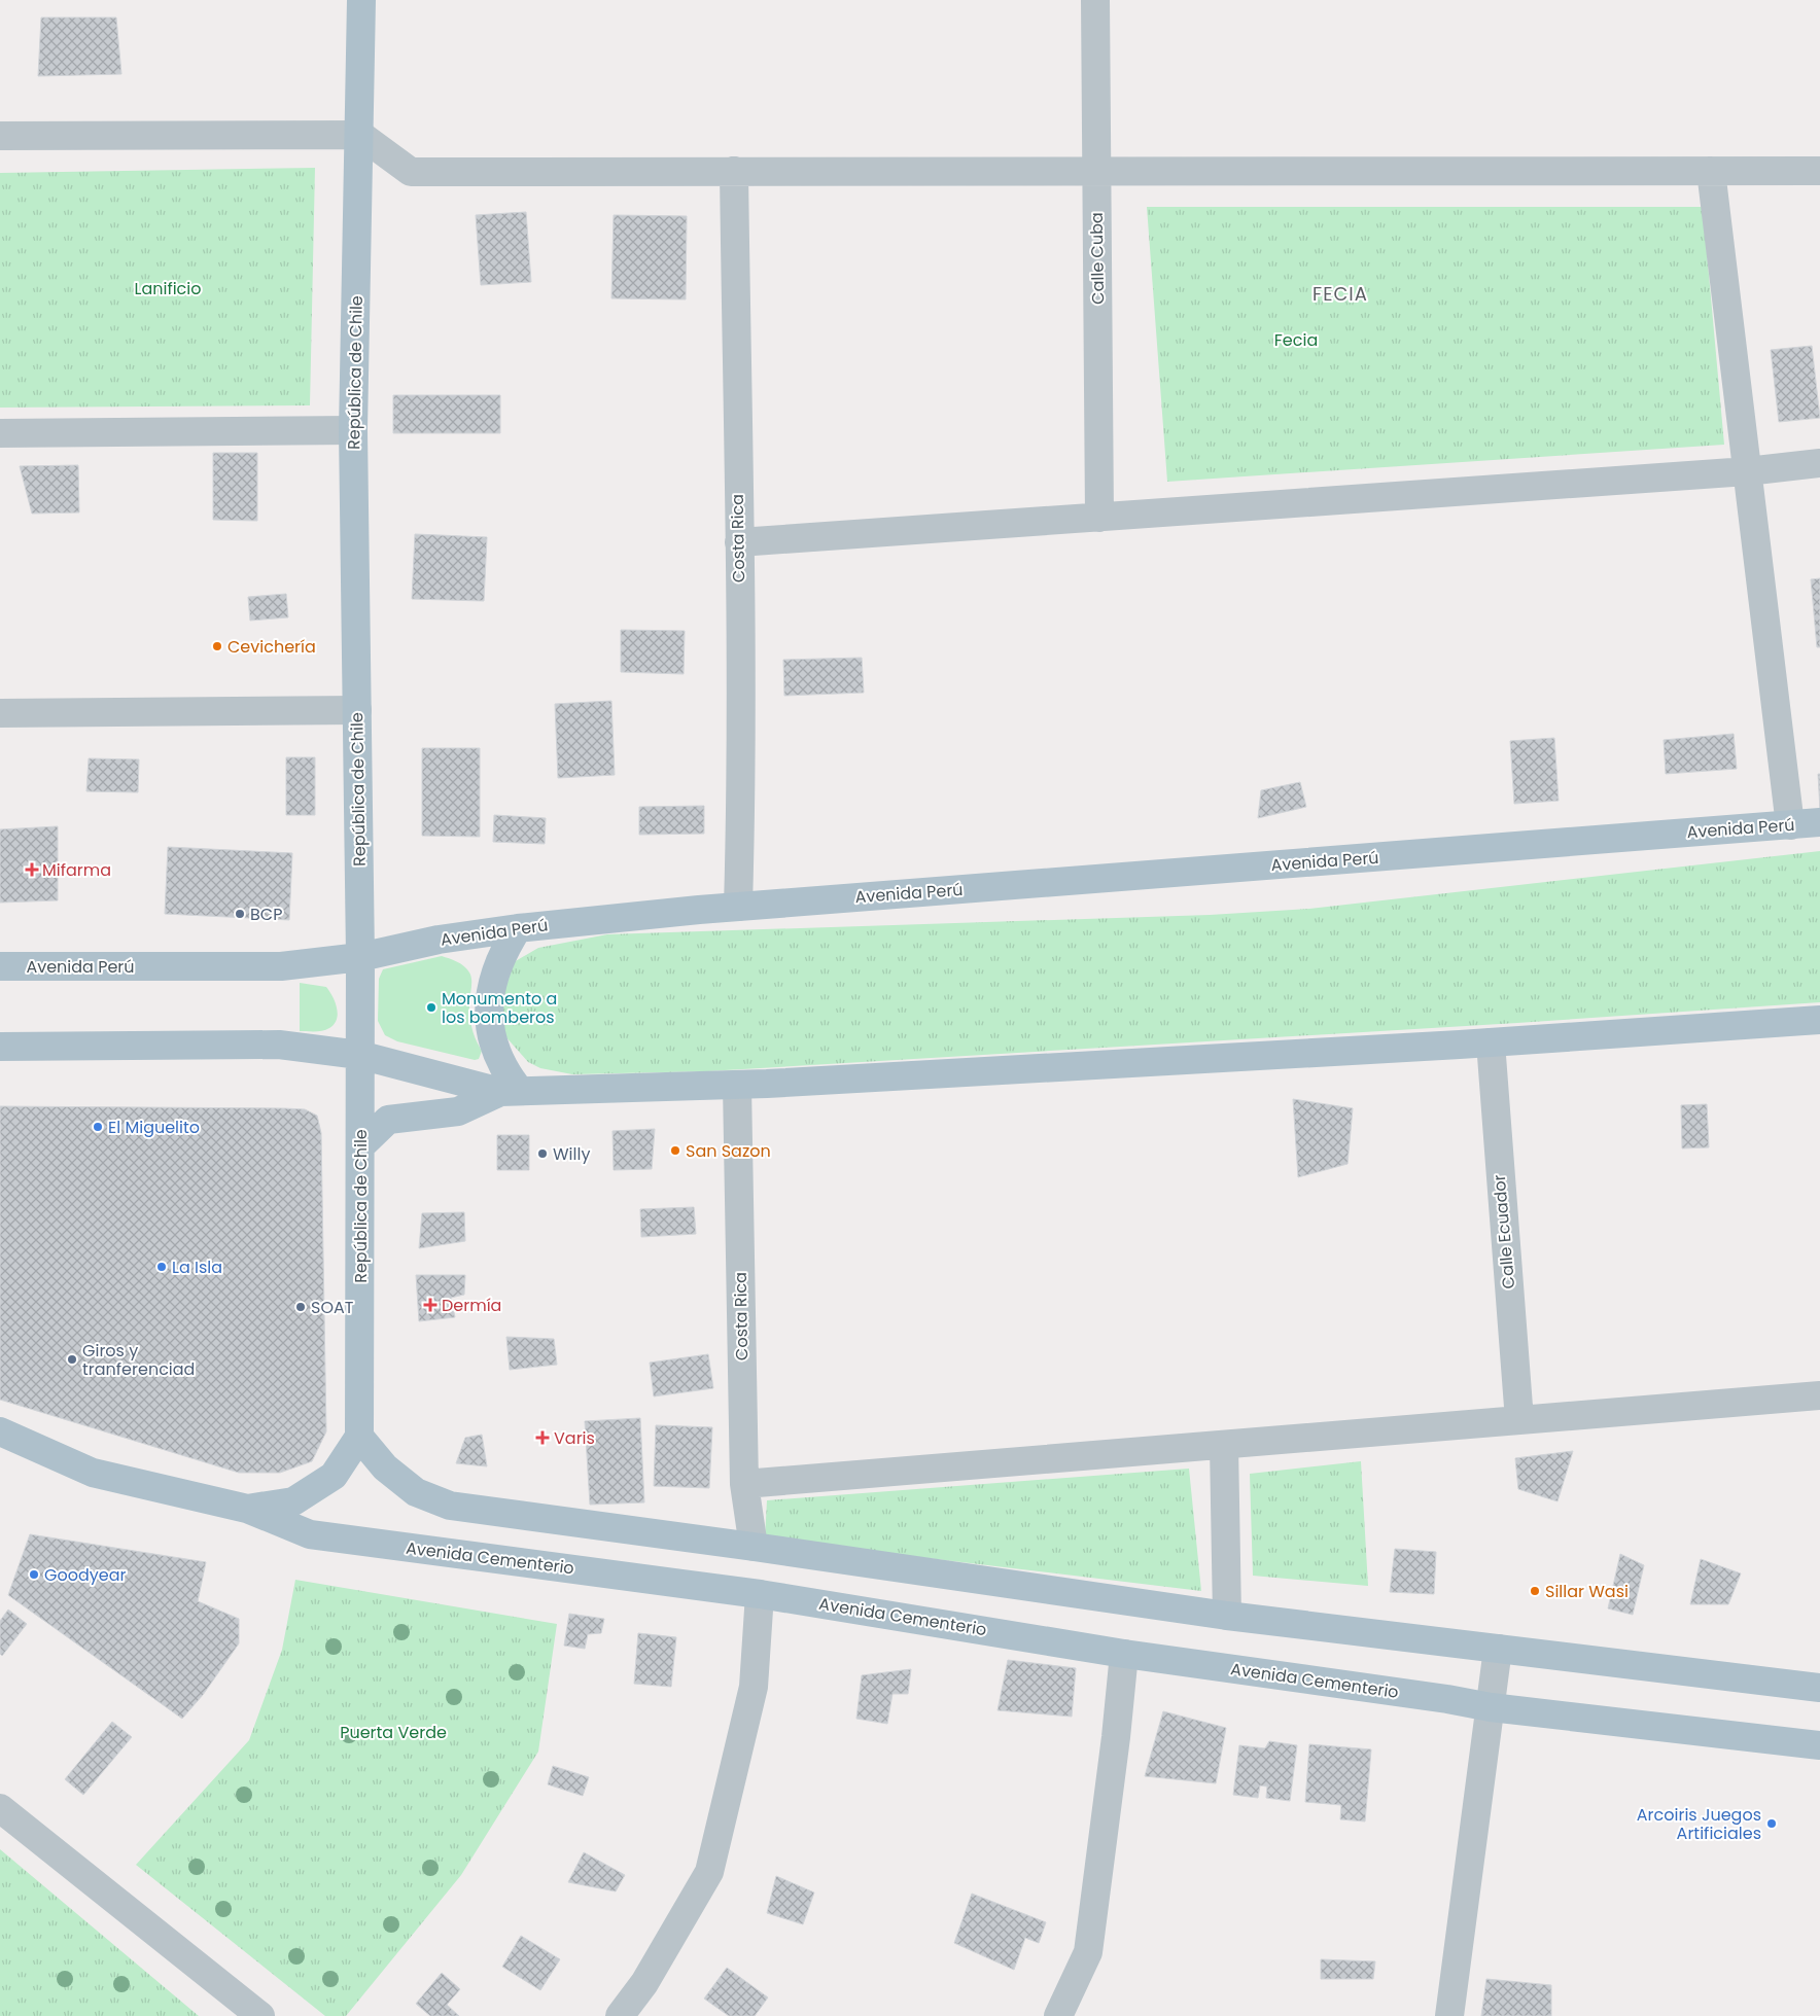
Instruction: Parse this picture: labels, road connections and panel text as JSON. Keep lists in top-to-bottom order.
{
  "streets": {
    "main road": ["República de Chile", "Avenida Perú", "Avenida Cementerio"],
    "street": ["Calle Cuba", "Costa Rica", "Calle Ecuador"]
  },
  "crossings": [
    ["República de Chile", "Avenida Perú"],
    ["Costa Rica", "Avenida Perú"]
  ],
  "districts": ["FECIA"],
  "parks": ["Lanificio", "Fecia", "Puerta Verde"],
  "places": {
    "other": [
      "Cevichería",
      "BCP",
      "Monumento a los bomberos",
      "El Miguelito",
      "San Sazon",
      "Willy",
      "La Isla",
      "SOAT",
      "Giros y tranferenciad",
      "Goodyear",
      "Sillar Wasi",
      "Arcoiris Juegos Artificiales"
    ],
    "health": ["Mifarma", "Dermía", "Varis"]
  }
}
